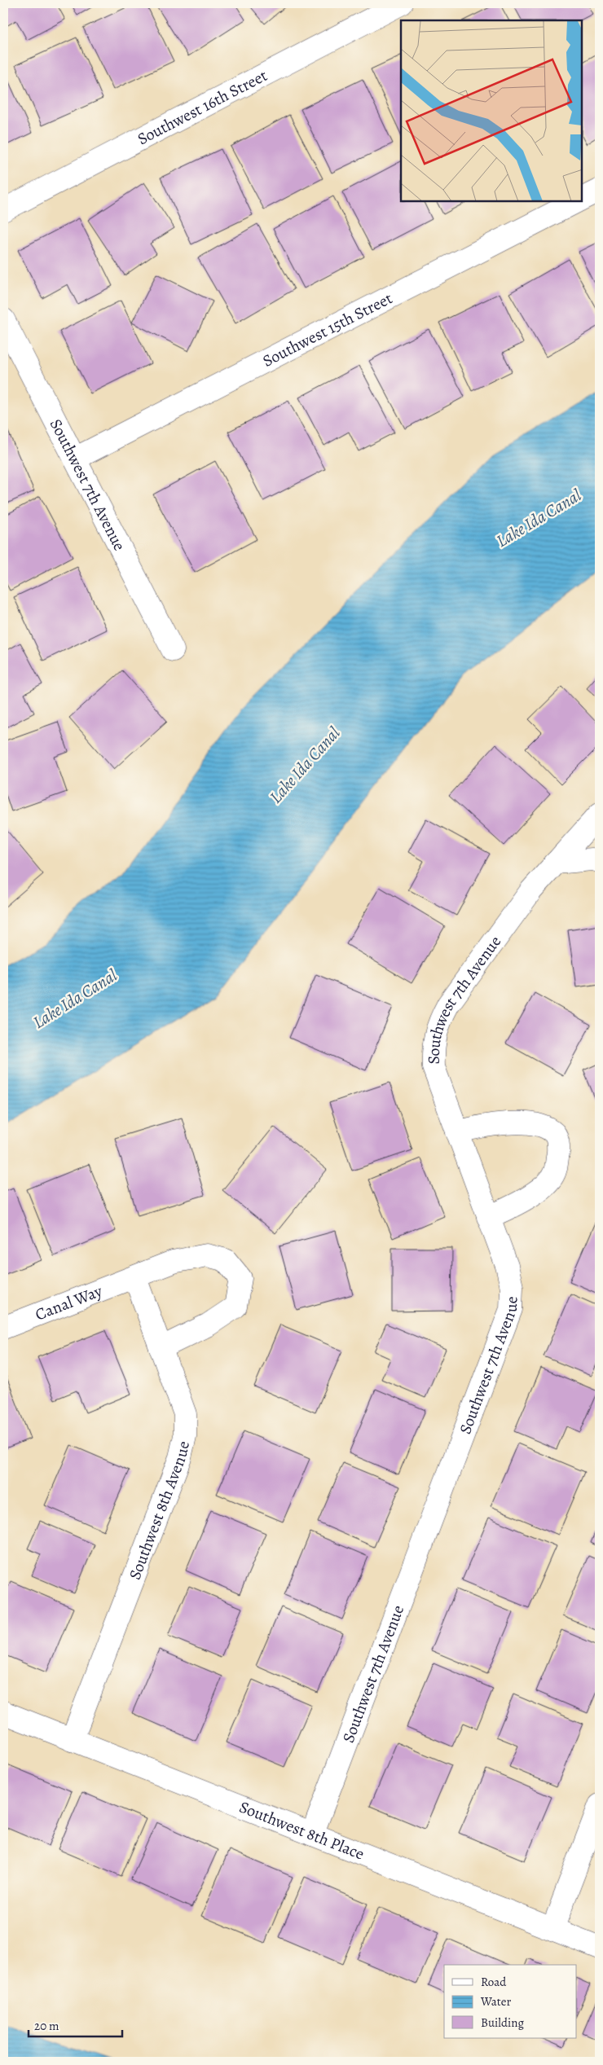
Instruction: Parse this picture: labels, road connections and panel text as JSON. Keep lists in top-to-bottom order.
{
  "streets": {
    "street": [
      "Southwest 16th Street",
      "Southwest 15th Street",
      "Southwest 7th Avenue",
      "Canal Way",
      "Southwest 8th Avenue",
      "Southwest 8th Place"
    ]
  },
  "crossings": [
    ["Southwest 15th Street", "Southwest 7th Avenue"],
    ["Southwest 7th Avenue", "Southwest 8th Place"],
    ["Canal Way", "Southwest 8th Avenue"],
    ["Southwest 8th Avenue", "Southwest 8th Place"]
  ],
  "water": ["Lake Ida Canal"],
  "legend": ["Road", "Water", "Building"],
  "scale_bar": "20 m"
}
